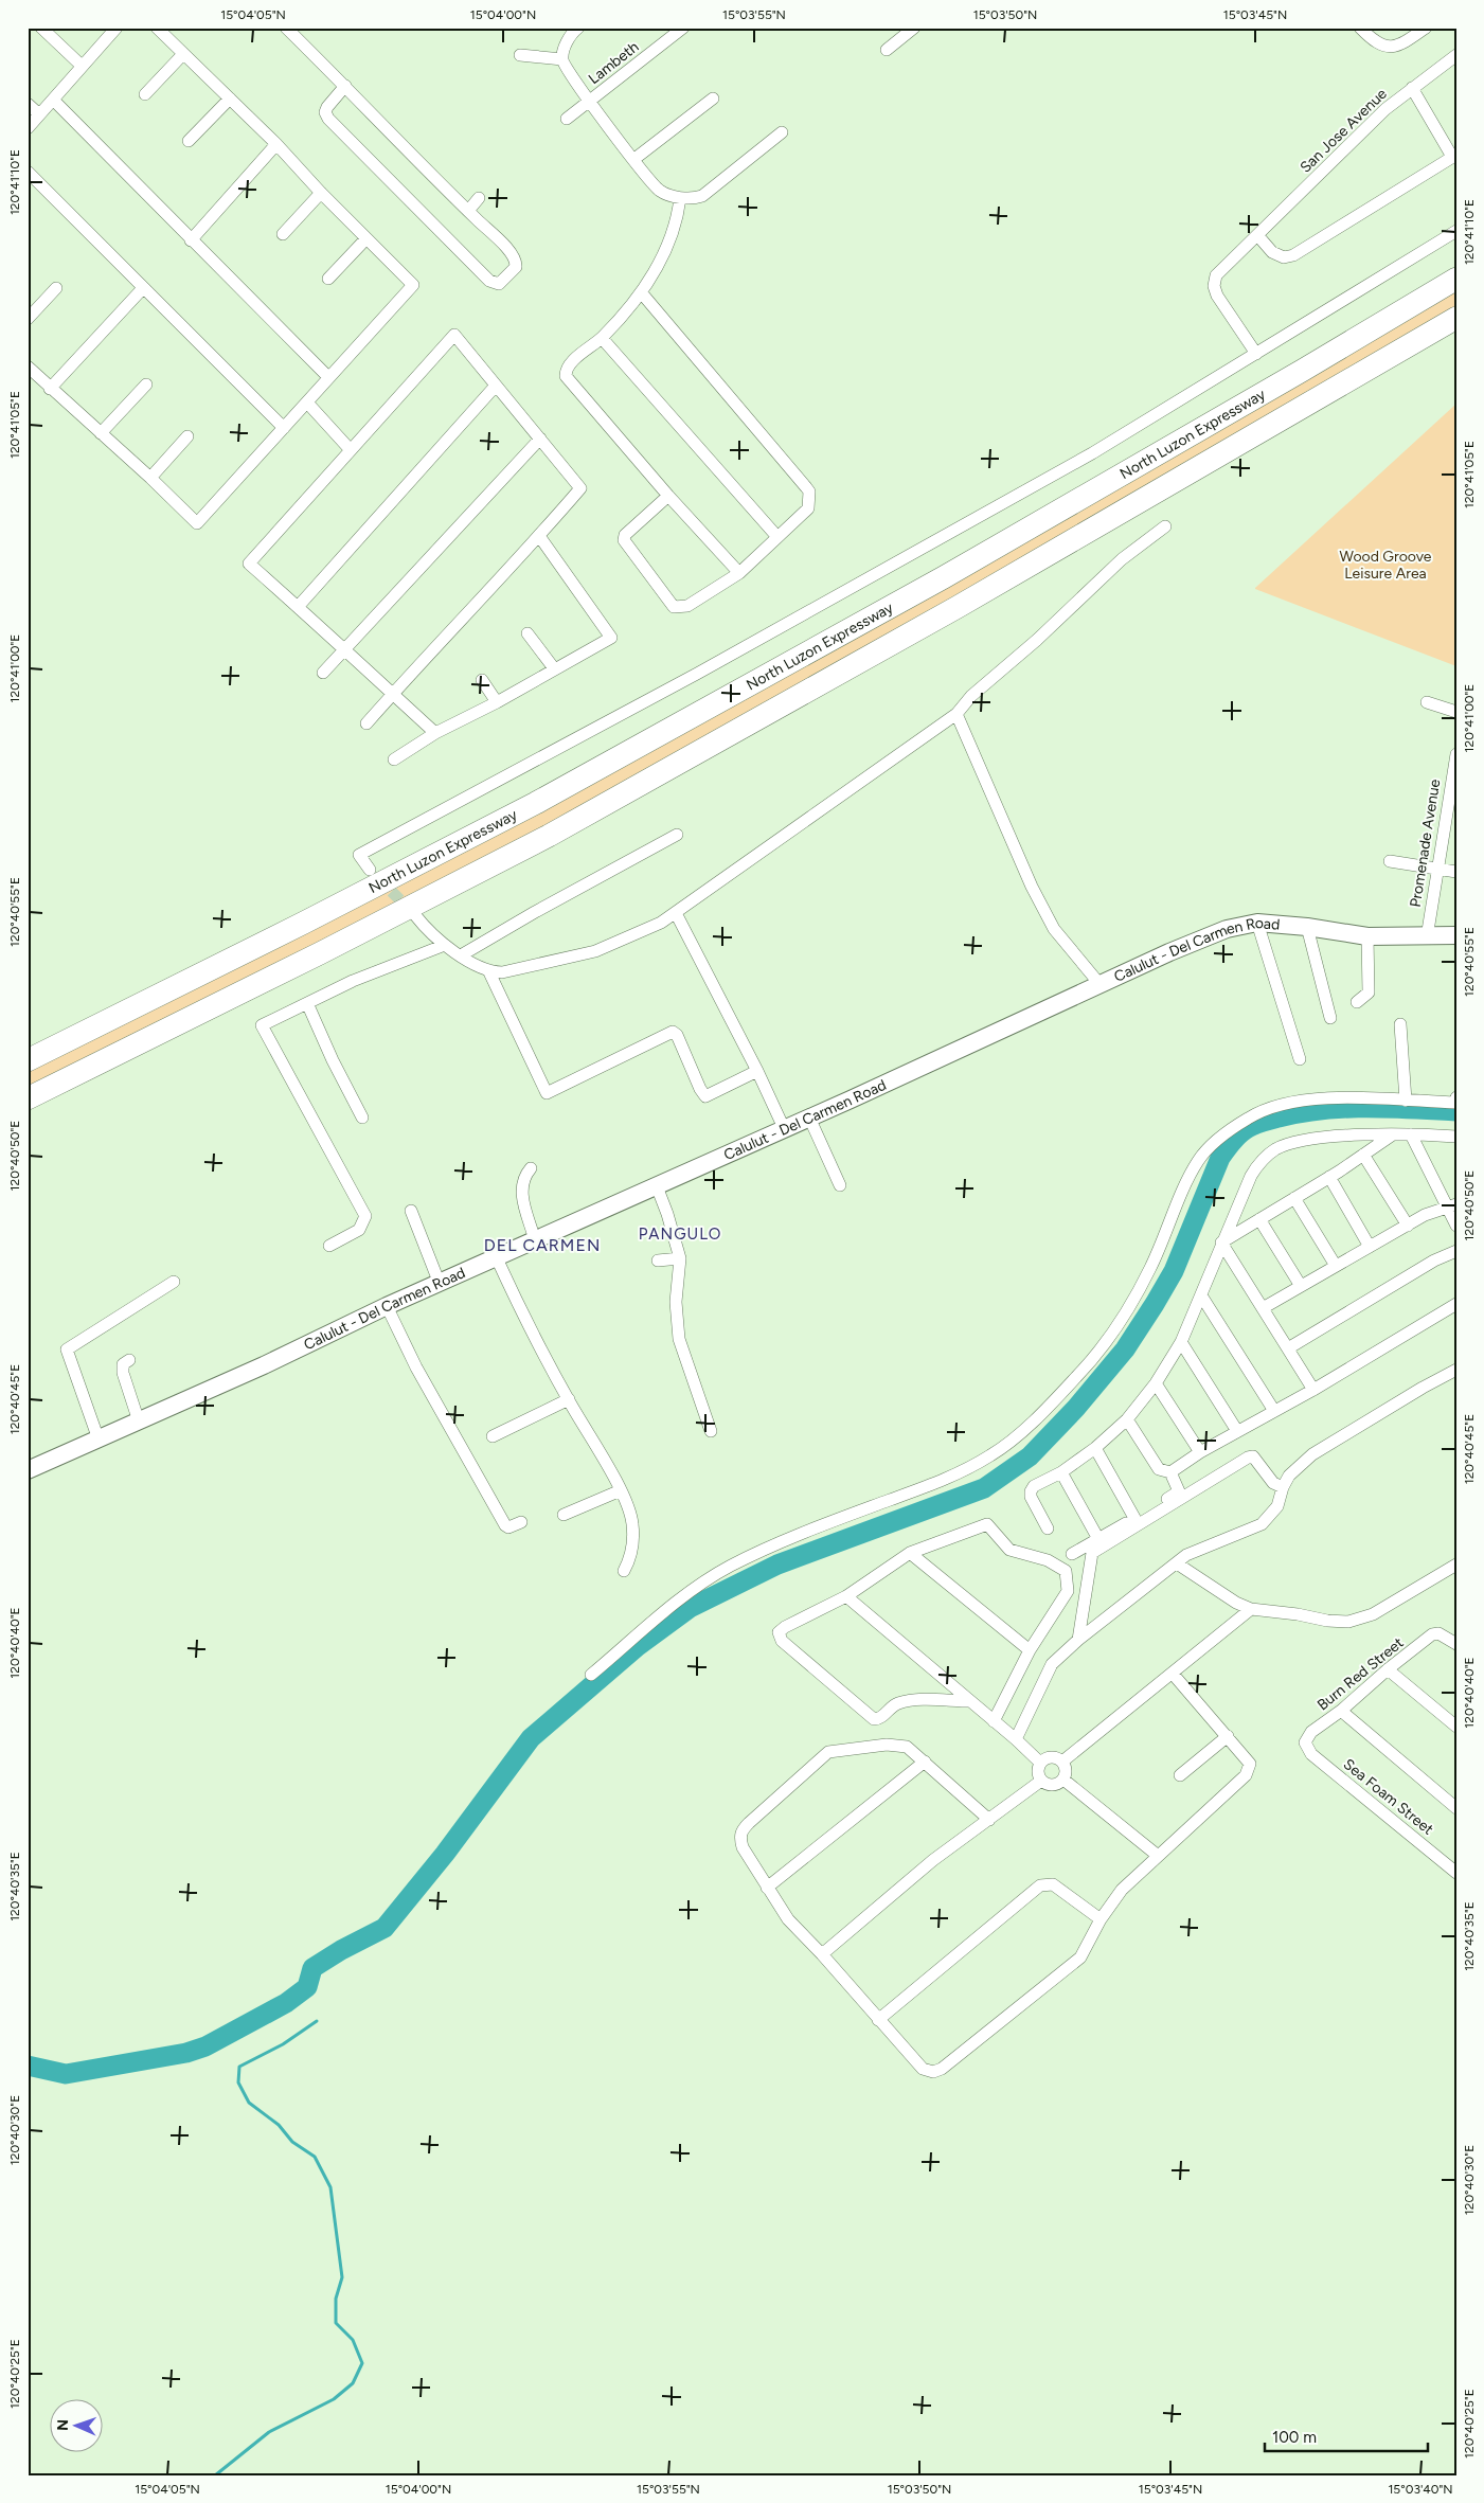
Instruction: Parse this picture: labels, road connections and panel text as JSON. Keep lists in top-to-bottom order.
{
  "streets": {
    "highway": ["North Luzon Expressway"],
    "main road": ["Calulut - Del Carmen Road"],
    "street": [
      "Lambeth",
      "San Jose Avenue",
      "Promenade Avenue",
      "Burn Red Street",
      "Sea Foam Street"
    ]
  },
  "crossings": [
    ["Promenade Avenue", "Calulut - Del Carmen Road"],
    ["Burn Red Street", "Sea Foam Street"]
  ],
  "districts": ["PANGULO", "DEL CARMEN"],
  "parks": ["Wood Groove Leisure Area"],
  "scale_bar": "100 m",
  "north": "left",
  "coordinates": [
    "15°04'05\"N",
    "15°04'00\"N",
    "15°03'55\"N",
    "15°03'50\"N",
    "15°03'45\"N",
    "120°41'10\"E",
    "120°41'05\"E",
    "120°41'00\"E",
    "120°40'55\"E",
    "120°40'50\"E",
    "120°40'45\"E",
    "120°40'40\"E",
    "120°40'35\"E",
    "120°40'30\"E",
    "120°40'25\"E",
    "15°03'40\"N"
  ]
}
